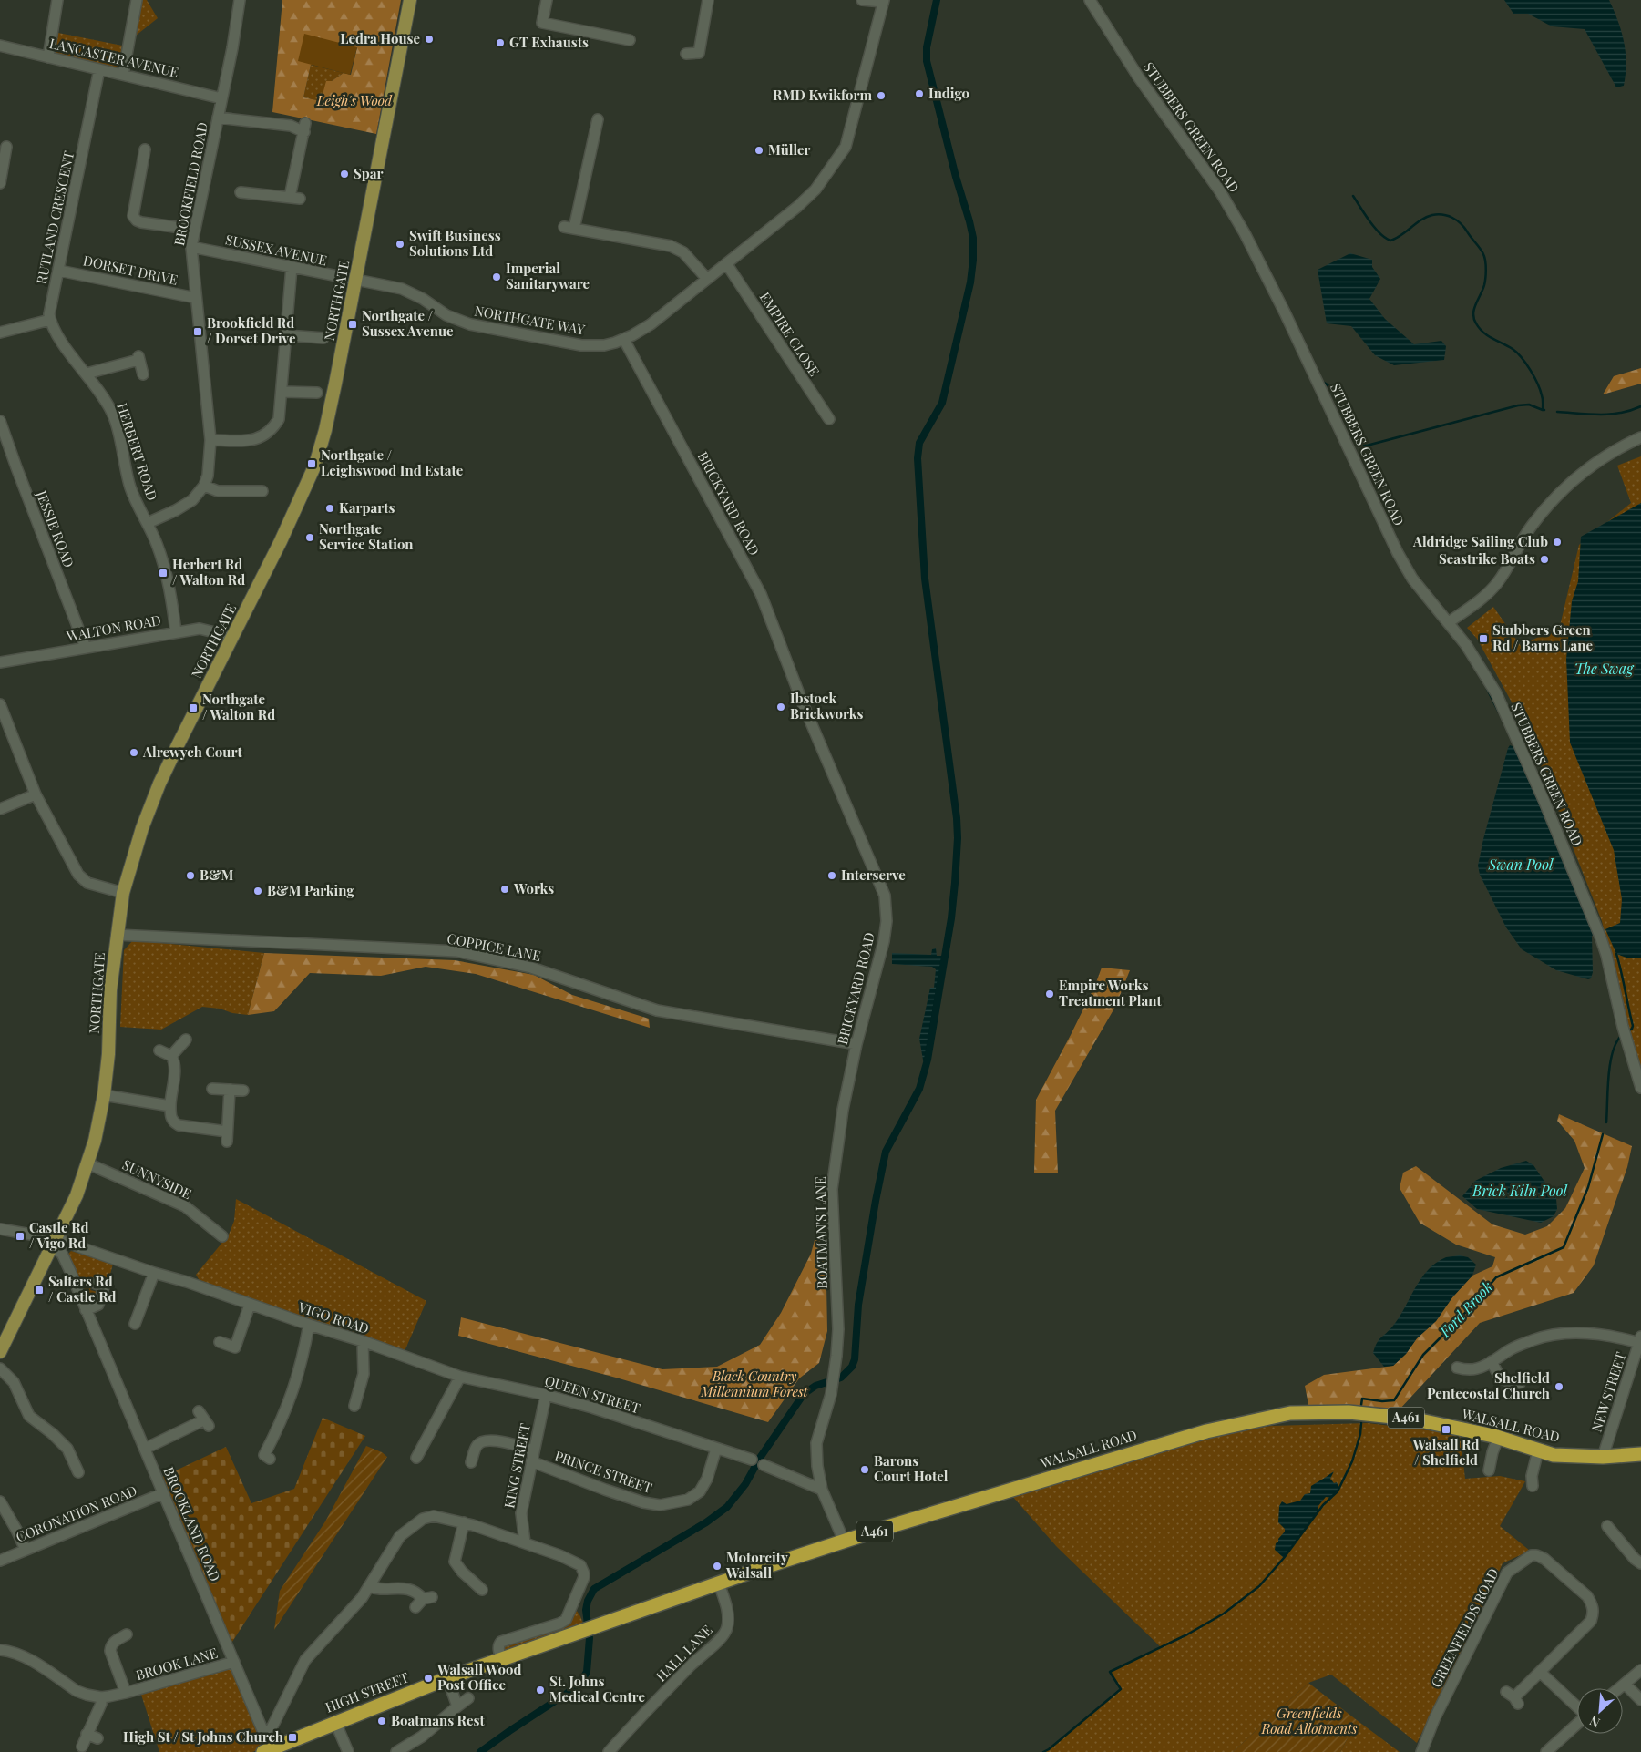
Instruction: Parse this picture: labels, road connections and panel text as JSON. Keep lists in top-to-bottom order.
{
  "streets": {
    "highway": ["A461", "WALSALL ROAD", "HIGH STREET"],
    "main road": ["NORTHGATE"],
    "street": [
      "LANCASTER AVENUE",
      "STUBBERS GREEN ROAD",
      "BROOKFIELD ROAD",
      "RUTLAND CRESCENT",
      "SUSSEX AVENUE",
      "DORSET DRIVE",
      "NORTHGATE WAY",
      "EMPIRE CLOSE",
      "HERBERT ROAD",
      "BRICKYARD ROAD",
      "JESSIE ROAD",
      "WALTON ROAD",
      "COPPICE LANE",
      "SUNNYSIDE",
      "BOATMAN'S LANE",
      "VIGO ROAD",
      "NEW STREET",
      "QUEEN STREET",
      "KING STREET",
      "PRINCE STREET",
      "CORONATION ROAD",
      "BROOKLAND ROAD",
      "GREENFIELDS ROAD",
      "HALL LANE",
      "BROOK LANE"
    ]
  },
  "crossings": [
    ["LANCASTER AVENUE", "BROOKFIELD ROAD"],
    ["LANCASTER AVENUE", "RUTLAND CRESCENT"],
    ["BROOKFIELD ROAD", "SUSSEX AVENUE"],
    ["BROOKFIELD ROAD", "DORSET DRIVE"],
    ["BROOKFIELD ROAD", "HERBERT ROAD"],
    ["RUTLAND CRESCENT", "DORSET DRIVE"],
    ["RUTLAND CRESCENT", "HERBERT ROAD"],
    ["SUSSEX AVENUE", "NORTHGATE"],
    ["SUSSEX AVENUE", "NORTHGATE WAY"],
    ["NORTHGATE", "NORTHGATE WAY"],
    ["NORTHGATE", "WALTON ROAD"],
    ["NORTHGATE", "COPPICE LANE"],
    ["NORTHGATE", "SUNNYSIDE"],
    ["NORTHGATE", "VIGO ROAD"],
    ["NORTHGATE", "BROOKLAND ROAD"],
    ["NORTHGATE WAY", "BRICKYARD ROAD"],
    ["HERBERT ROAD", "WALTON ROAD"],
    ["BRICKYARD ROAD", "COPPICE LANE"],
    ["BRICKYARD ROAD", "BOATMAN'S LANE"],
    ["JESSIE ROAD", "WALTON ROAD"],
    ["VIGO ROAD", "QUEEN STREET"],
    ["VIGO ROAD", "BROOKLAND ROAD"],
    ["NEW STREET", "A461"],
    ["NEW STREET", "WALSALL ROAD"],
    ["QUEEN STREET", "KING STREET"],
    ["QUEEN STREET", "PRINCE STREET"],
    ["A461", "WALSALL ROAD"],
    ["WALSALL ROAD", "HALL LANE"],
    ["WALSALL ROAD", "HIGH STREET"],
    ["KING STREET", "PRINCE STREET"],
    ["CORONATION ROAD", "BROOKLAND ROAD"],
    ["BROOKLAND ROAD", "BROOK LANE"],
    ["BROOKLAND ROAD", "HIGH STREET"]
  ],
  "water": [
    "The Swag",
    "Swan Pool",
    "Brick Kiln Pool",
    "Ford Brook"
  ],
  "parks": ["Leigh's Wood", "Black Country Millennium Forest", "Greenfields Road Allotments"],
  "places": {
    "other": [
      "Ledra House",
      "GT Exhausts",
      "Indigo",
      "RMD Kwikform",
      "Müller",
      "Spar",
      "Swift Business Solutions Ltd",
      "Imperial Sanitaryware",
      "Karparts",
      "Northgate Service Station",
      "Aldridge Sailing Club",
      "Seastrike Boats",
      "Ibstock Brickworks",
      "Alrewych Court",
      "B&M",
      "Interserve",
      "Works",
      "B&M Parking",
      "Empire Works Treatment Plant",
      "Shelfield Pentecostal Church",
      "Barons Court Hotel",
      "Motorcity Walsall",
      "Walsall Wood Post Office",
      "St. Johns Medical Centre",
      "Boatmans Rest"
    ],
    "transit": [
      "Northgate / Sussex Avenue",
      "Brookfield Rd / Dorset Drive",
      "Northgate / Leighswood Ind Estate",
      "Herbert Rd / Walton Rd",
      "Stubbers Green Rd / Barns Lane",
      "Northgate / Walton Rd",
      "Castle Rd / Vigo Rd",
      "Salters Rd / Castle Rd",
      "Walsall Rd / Shelfield",
      "High St / St Johns Church"
    ]
  },
  "north": "bottom left"
}
